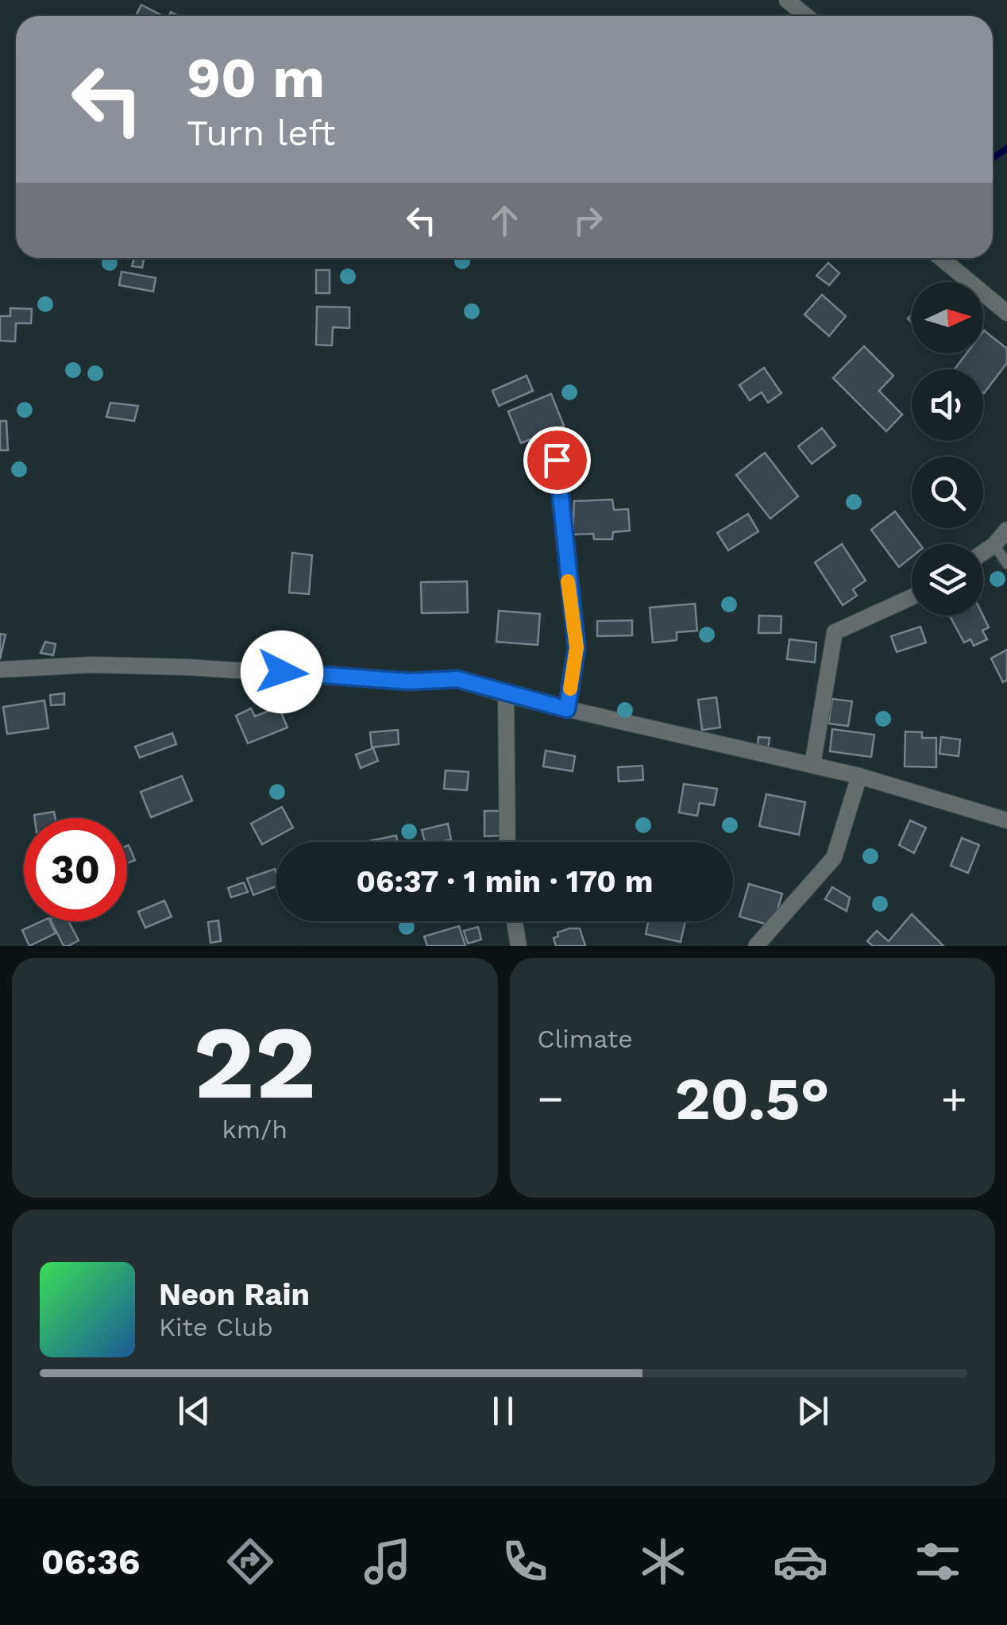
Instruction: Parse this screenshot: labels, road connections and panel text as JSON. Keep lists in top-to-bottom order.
{
  "north": "right",
  "page": {
    "turn": ["90 m", "Turn left"],
    "limit": "30",
    "trip": "06:37 · 1 min · 170 m",
    "tile": [
      ["22", "km/h"],
      "Climate"
    ],
    "heat": ["−", "20.5°", "+"],
    "song": ["Neon Rain", "Kite Club"],
    "tabs": "06:36"
  }
}
